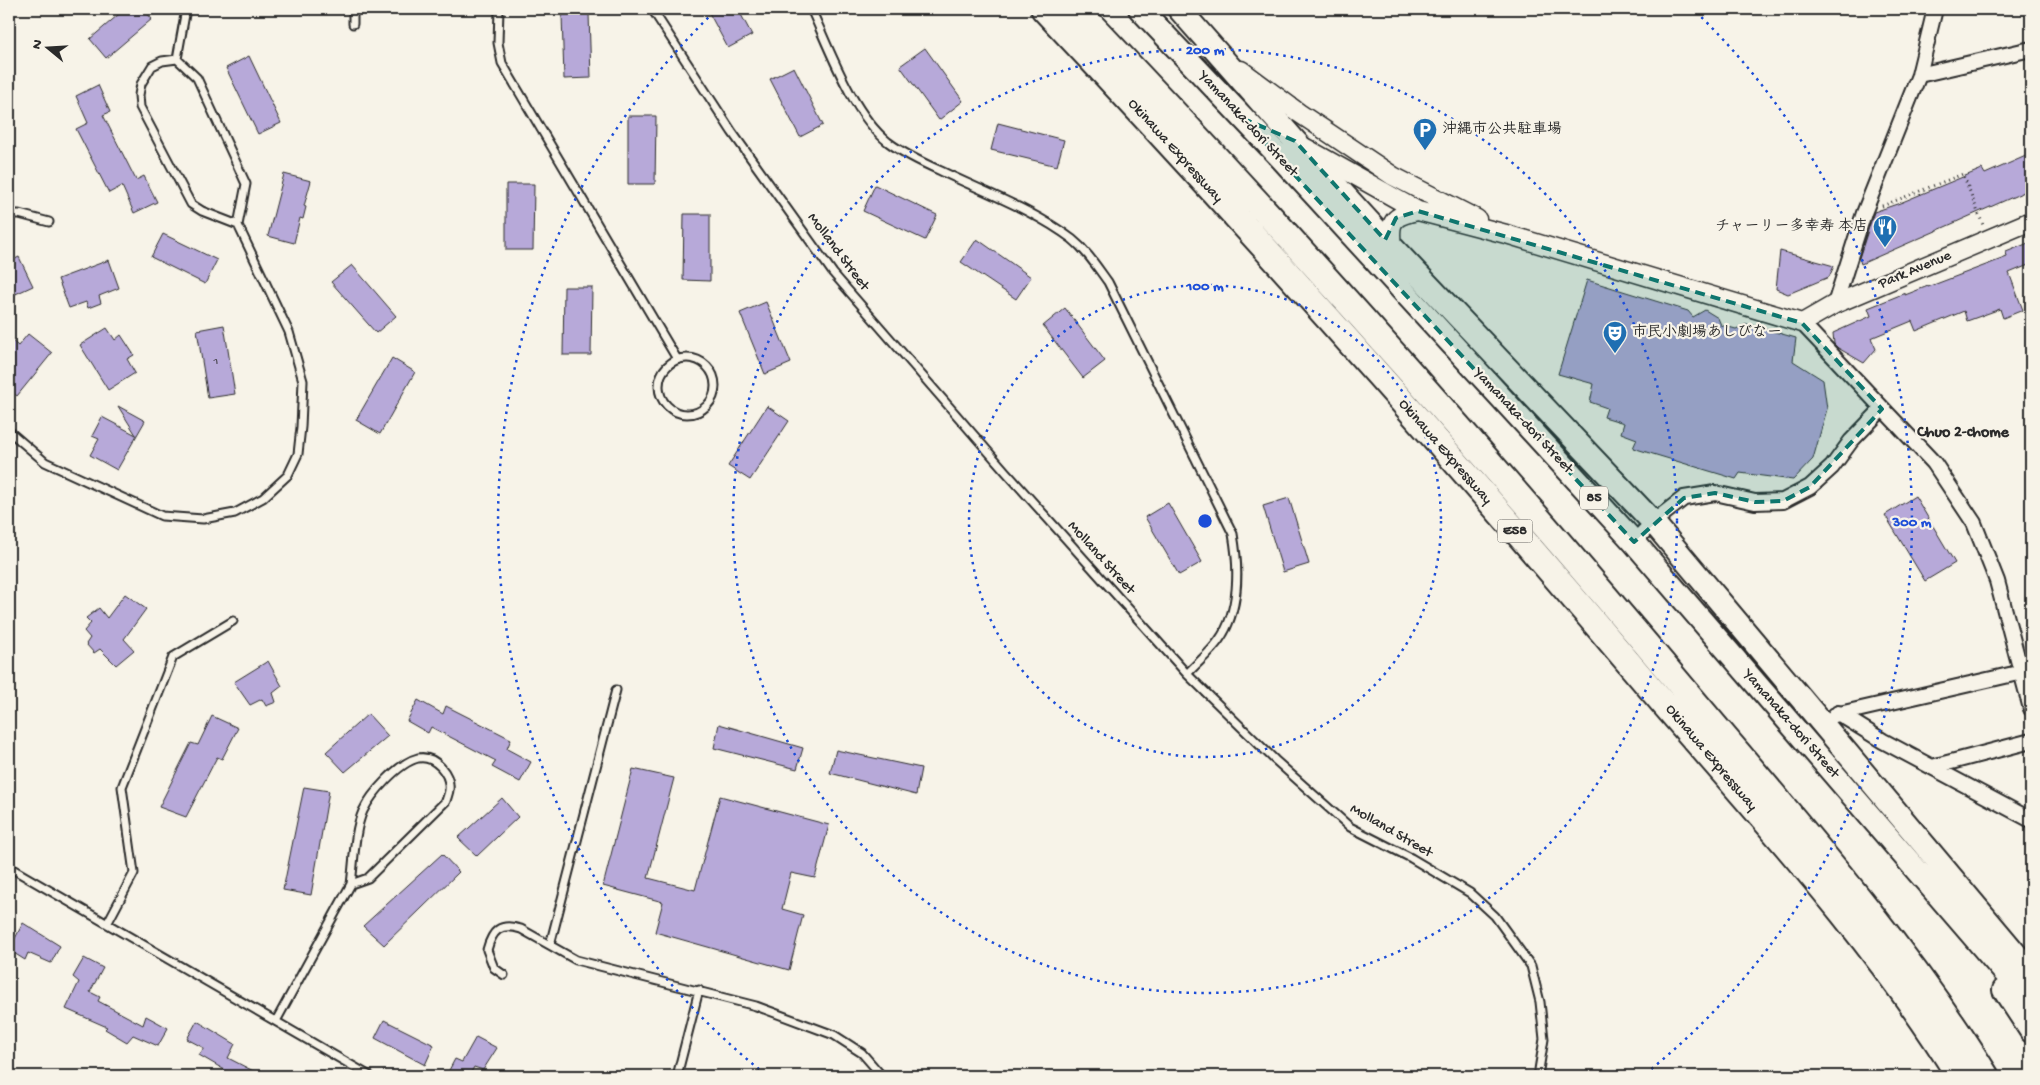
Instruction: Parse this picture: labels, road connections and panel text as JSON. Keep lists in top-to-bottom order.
{
  "streets": {
    "highway": ["Okinawa Expressway", "E58"],
    "main road": ["Yamanaka-dori Street", "85"],
    "street": ["Park Avenue"],
    "lane": ["Molland Street"]
  },
  "districts": ["Chuo 2-chome"],
  "places": {
    "parking": ["沖縄市公共駐車場"],
    "restaurant": ["チャーリー多幸寿 本店"],
    "theatre": ["市民小劇場あしびなー"]
  },
  "house_numbers": ["1"],
  "north": "left",
  "rings": ["200 m", "100 m", "300 m"]
}
